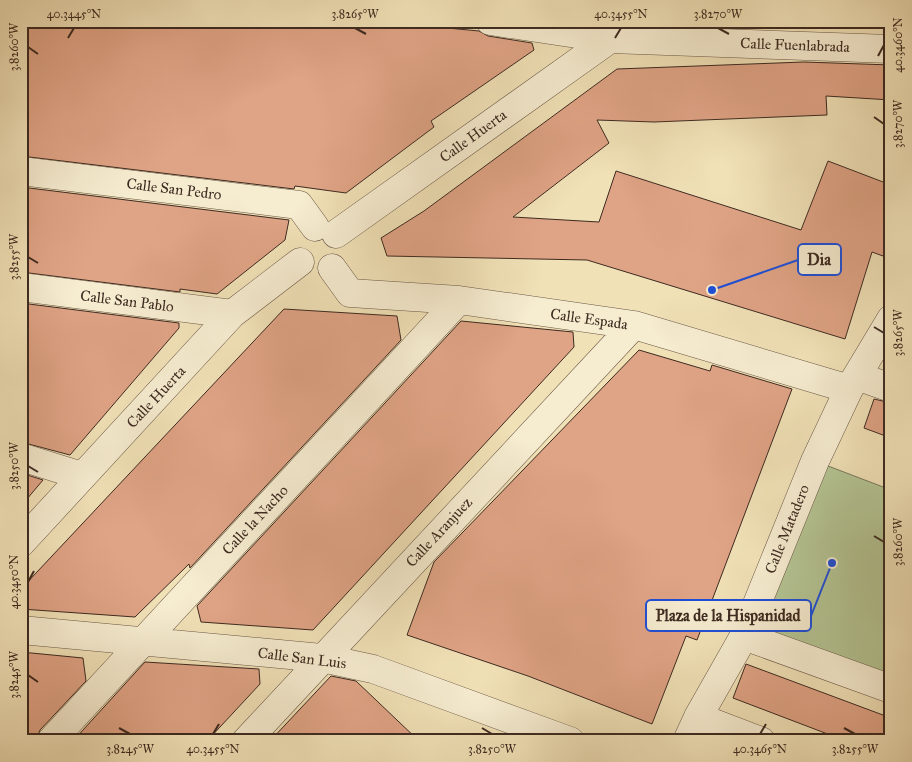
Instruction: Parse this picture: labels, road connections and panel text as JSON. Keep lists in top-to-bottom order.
{
  "streets": {
    "street": [
      "Calle Fuenlabrada",
      "Calle Huerta",
      "Calle San Pedro",
      "Calle San Pablo",
      "Calle Espada",
      "Calle la Nacho",
      "Calle Matadero",
      "Calle Aranjuez",
      "Calle San Luis"
    ]
  },
  "crossings": [
    ["Calle Fuenlabrada", "Calle Huerta"],
    ["Calle Huerta", "Calle San Pedro"],
    ["Calle Huerta", "Calle San Pablo"],
    ["Calle Huerta", "Calle Espada"],
    ["Calle San Pedro", "Calle Espada"],
    ["Calle Espada", "Calle la Nacho"],
    ["Calle Espada", "Calle Matadero"],
    ["Calle Espada", "Calle Aranjuez"],
    ["Calle la Nacho", "Calle San Luis"],
    ["Calle Aranjuez", "Calle San Luis"]
  ],
  "places": ["Dia", "Plaza de la Hispanidad"],
  "coordinates": [
    "40.3445°N",
    "3.8265°W",
    "40.3455°N",
    "3.8270°W",
    "40.3460°N",
    "3.8260°W",
    "3.8255°W",
    "3.8250°W",
    "40.3450°N",
    "3.8245°W",
    "40.3465°N"
  ]
}
